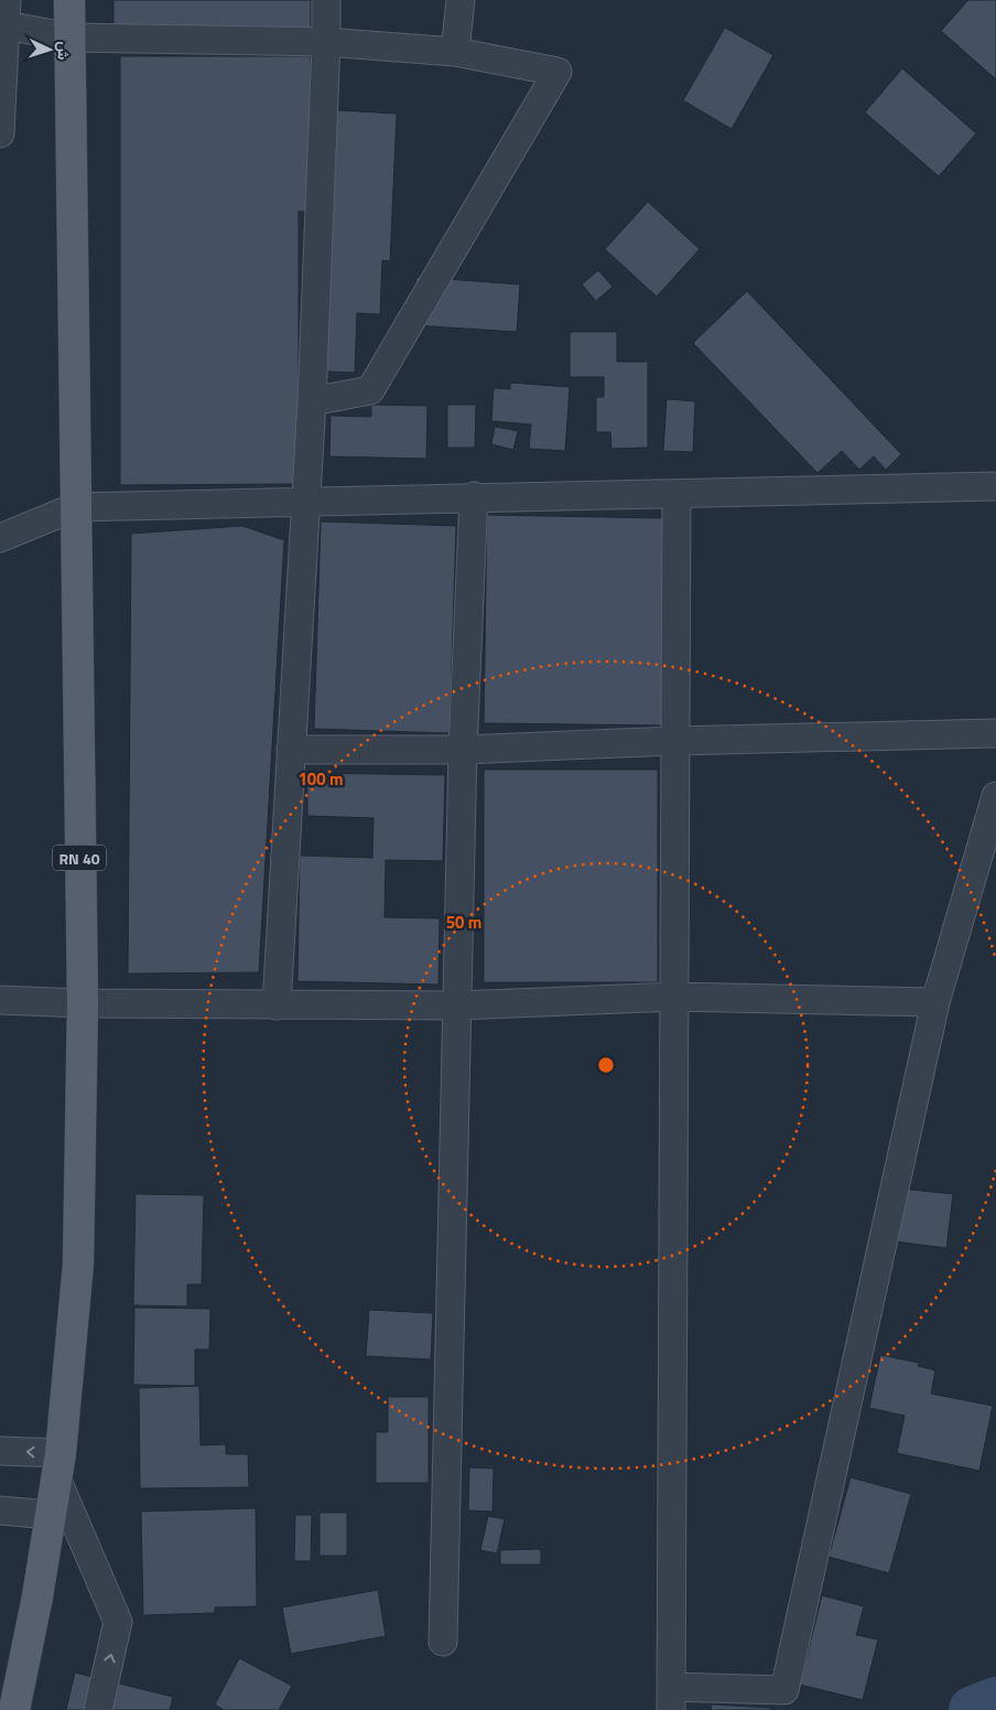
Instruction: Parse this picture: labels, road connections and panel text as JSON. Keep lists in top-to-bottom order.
{
  "streets": {
    "main road": ["RN 40"]
  },
  "north": "right",
  "rings": ["100 m", "50 m"]
}
